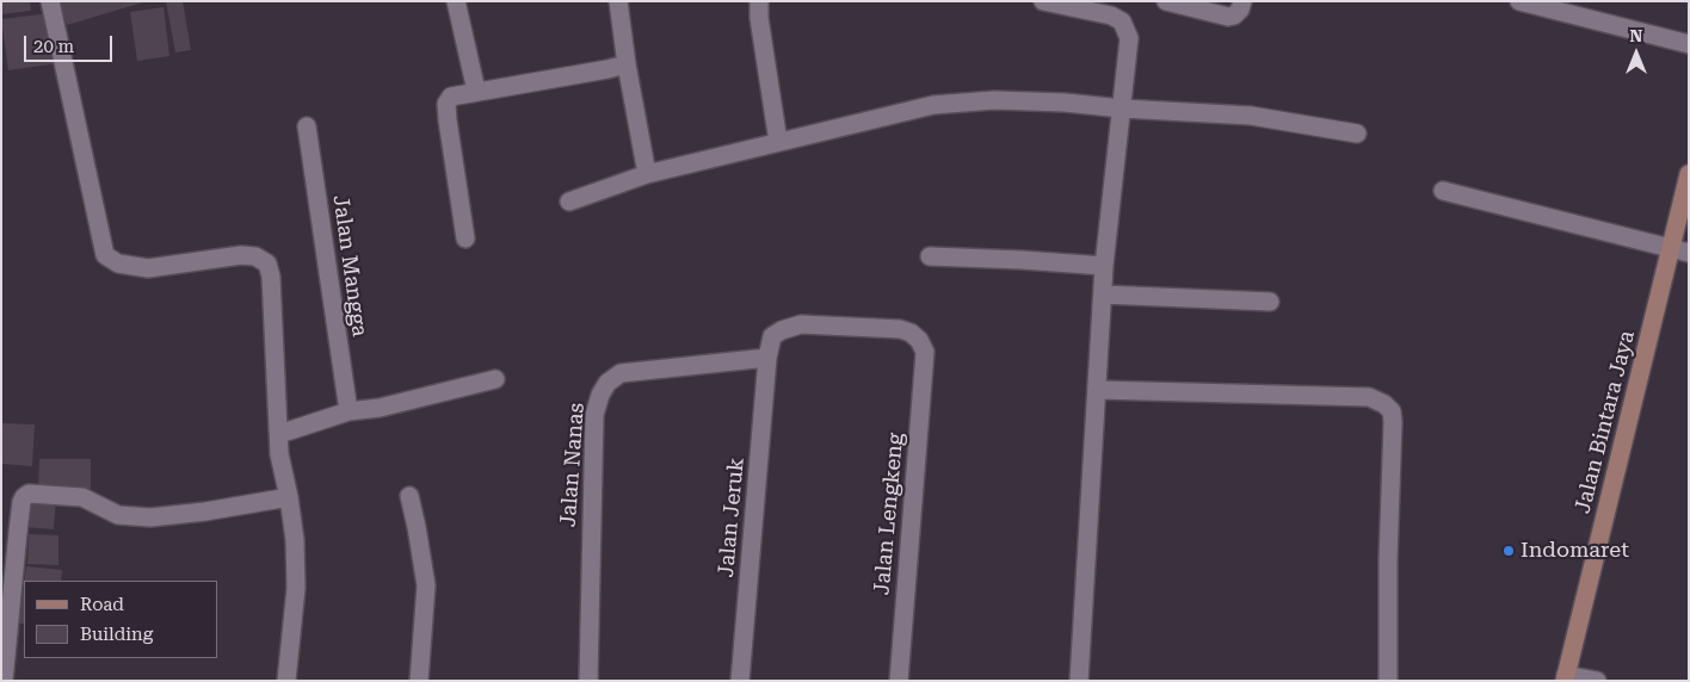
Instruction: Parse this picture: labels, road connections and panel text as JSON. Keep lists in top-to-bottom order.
{
  "streets": {
    "street": [
      "Jalan Mangga",
      "Jalan Bintara Jaya",
      "Jalan Nanas",
      "Jalan Lengkeng",
      "Jalan Jeruk"
    ]
  },
  "crossings": [
    ["Jalan Nanas", "Jalan Lengkeng"],
    ["Jalan Nanas", "Jalan Jeruk"],
    ["Jalan Lengkeng", "Jalan Jeruk"]
  ],
  "places": ["Indomaret"],
  "legend": ["Road", "Building"],
  "scale_bar": "20 m",
  "north": "top"
}
